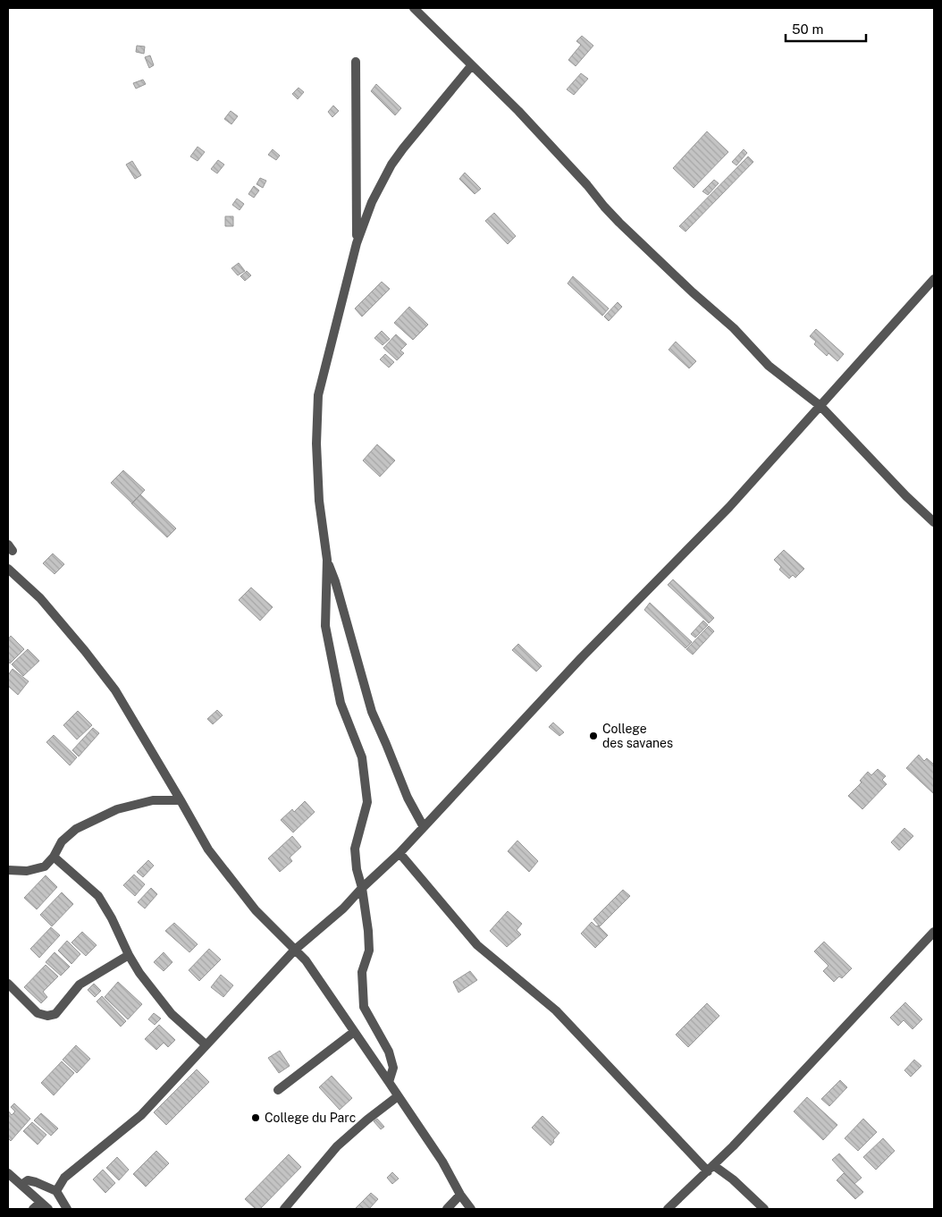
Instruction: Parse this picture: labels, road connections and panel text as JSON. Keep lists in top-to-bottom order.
{
  "places": ["College des savanes", "College du Parc"],
  "scale_bar": "50 m"
}
